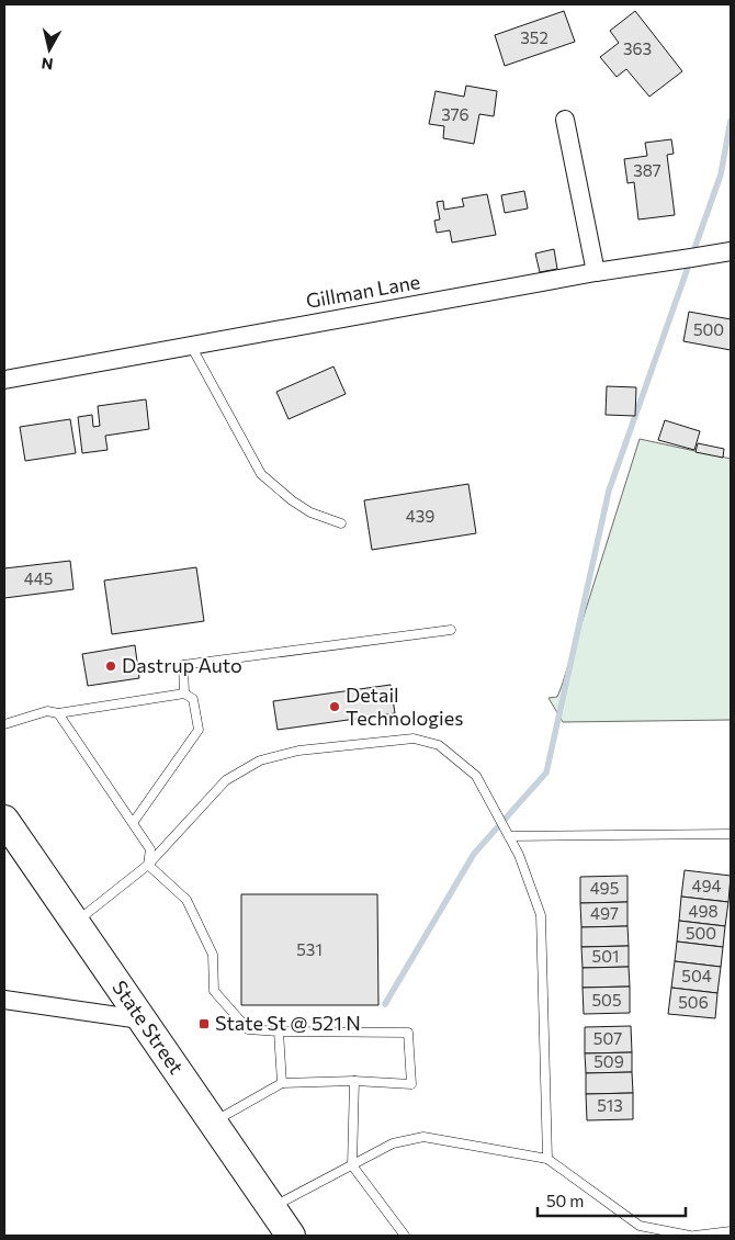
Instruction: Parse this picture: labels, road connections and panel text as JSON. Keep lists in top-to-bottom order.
{
  "streets": {
    "main road": ["State Street"],
    "street": ["Gillman Lane"]
  },
  "places": {
    "other": ["Dastrup Auto", "Detail Technologies"],
    "transit": ["State St @ 521 N"]
  },
  "house_numbers": [
    "352",
    "363",
    "376",
    "387",
    "500",
    "439",
    "445",
    "494",
    "495",
    "498",
    "497",
    "500",
    "531",
    "501",
    "504",
    "505",
    "506",
    "507",
    "509",
    "513"
  ],
  "scale_bar": "50 m",
  "north": "bottom"
}
